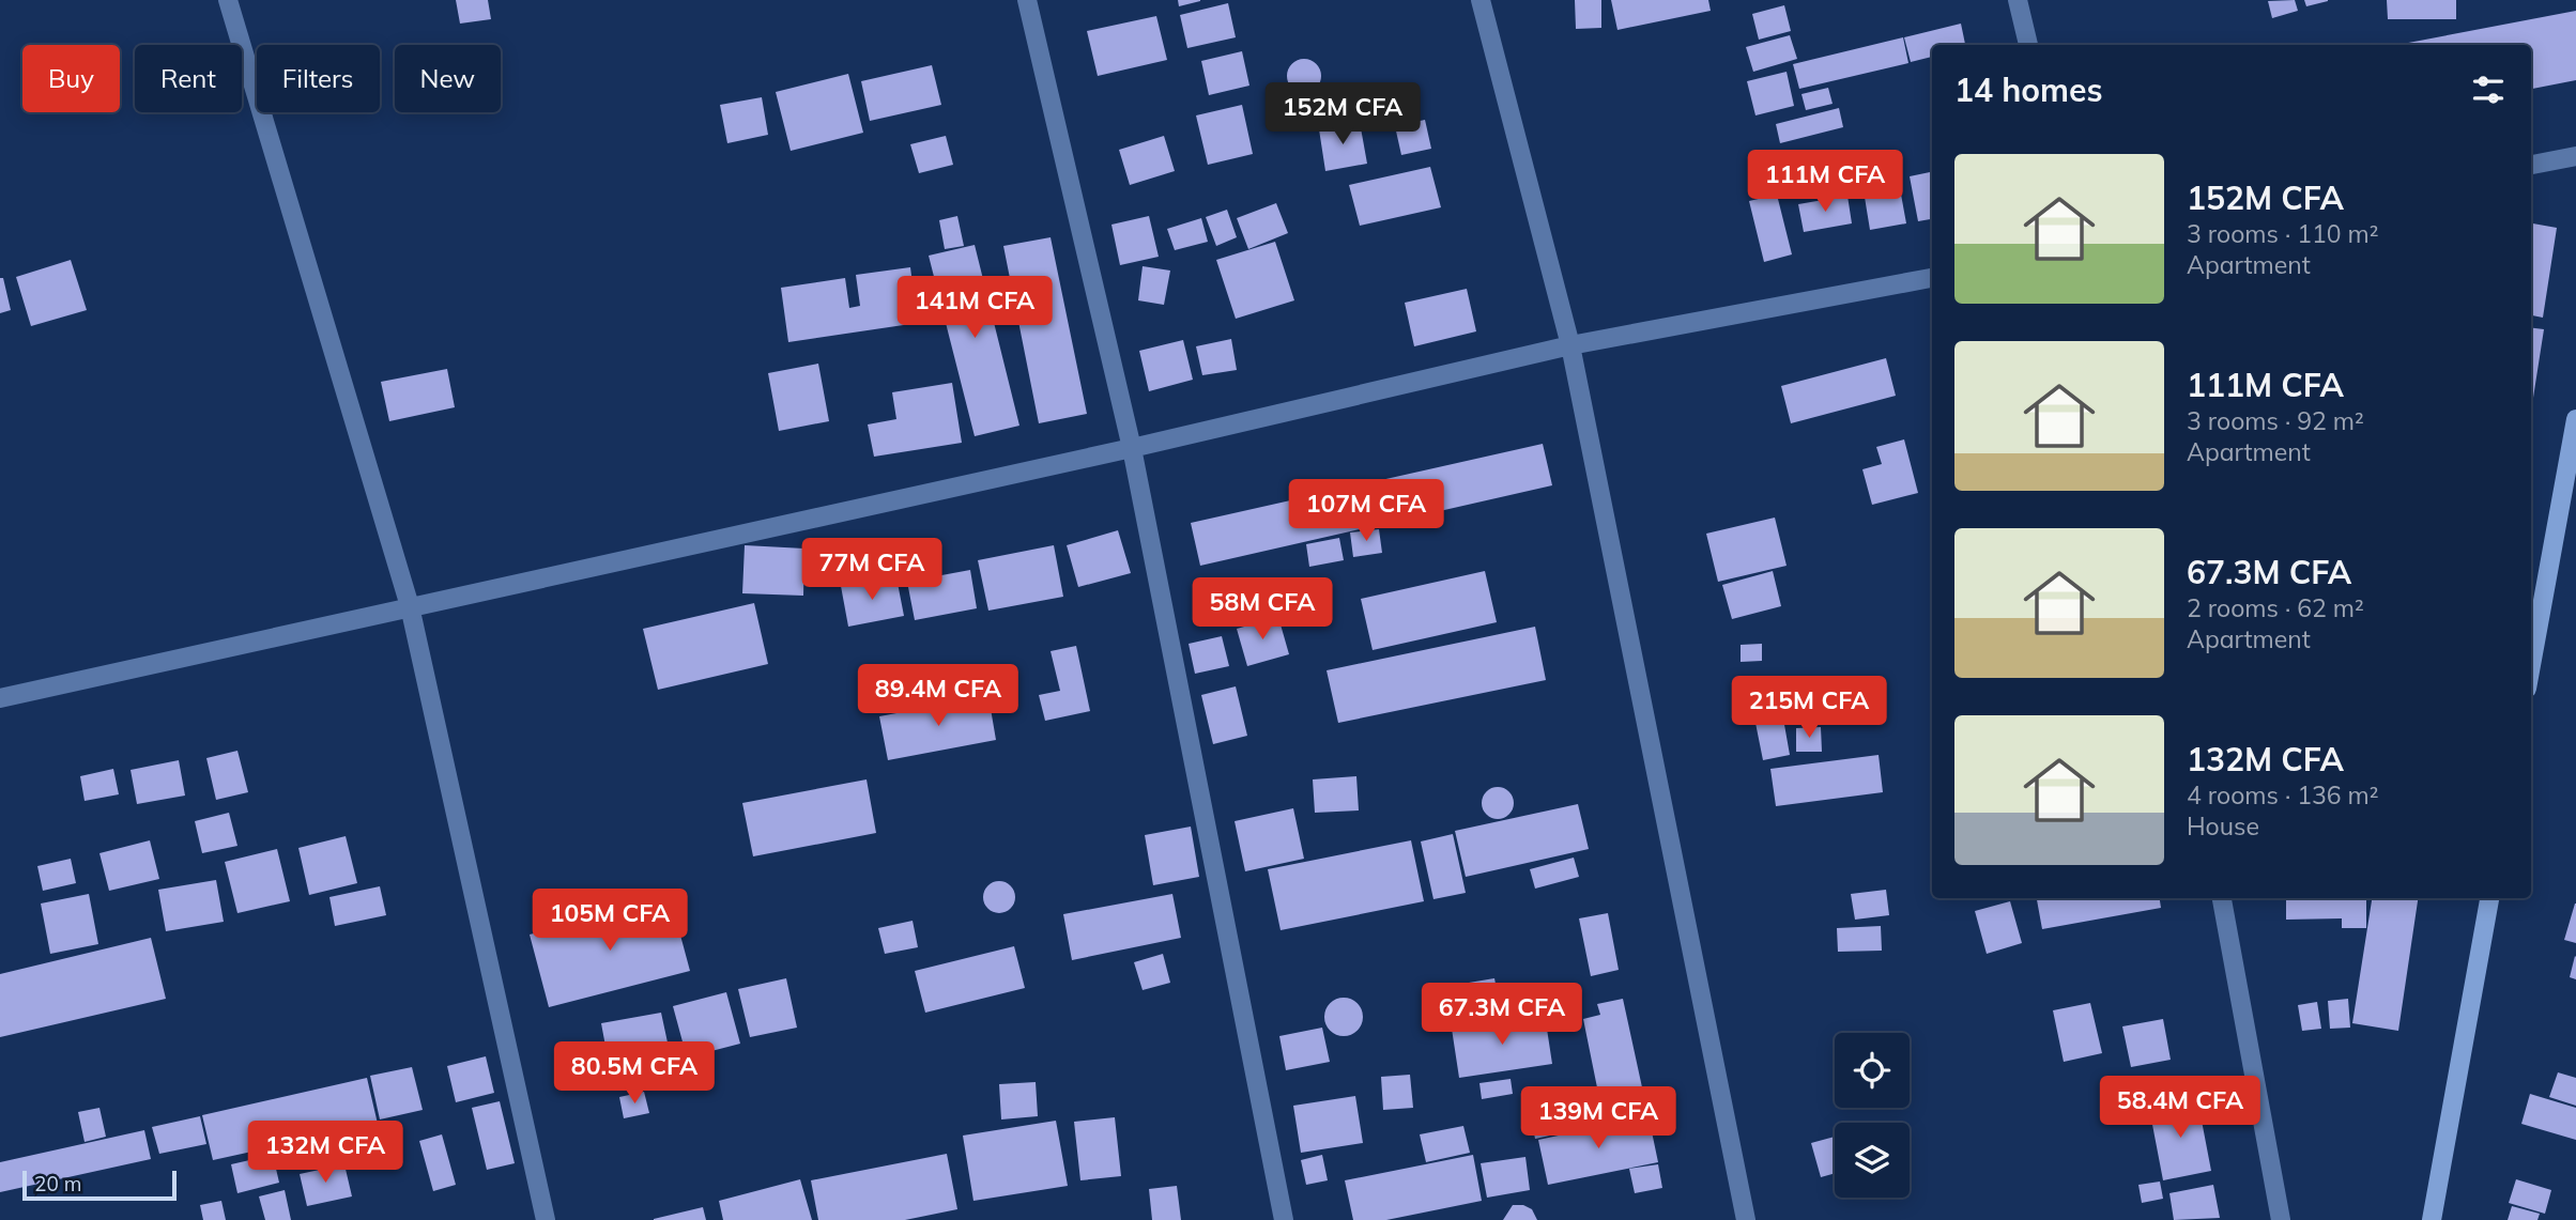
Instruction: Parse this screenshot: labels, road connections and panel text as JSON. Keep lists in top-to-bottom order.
{
  "scale_bar": "20 m",
  "page": {
    "chip": [
      "Buy",
      "Rent",
      "Filters",
      "New"
    ],
    "heading": "14 homes",
    "price": [
      "152M CFA",
      "111M CFA",
      "141M CFA",
      "107M CFA",
      "77M CFA",
      "58M CFA",
      "89.4M CFA",
      "215M CFA",
      "105M CFA",
      "67.3M CFA",
      "80.5M CFA",
      "58.4M CFA",
      "139M CFA",
      "132M CFA"
    ],
    "list": [
      {
        "name": "152M CFA",
        "note": "3 rooms · 110 m² · Apartment"
      },
      {
        "name": "111M CFA",
        "note": "3 rooms · 92 m² · Apartment"
      },
      {
        "name": "67.3M CFA",
        "note": "2 rooms · 62 m² · Apartment"
      },
      {
        "name": "132M CFA",
        "note": "4 rooms · 136 m² · House"
      }
    ],
    "scale": "20 m"
  }
}
